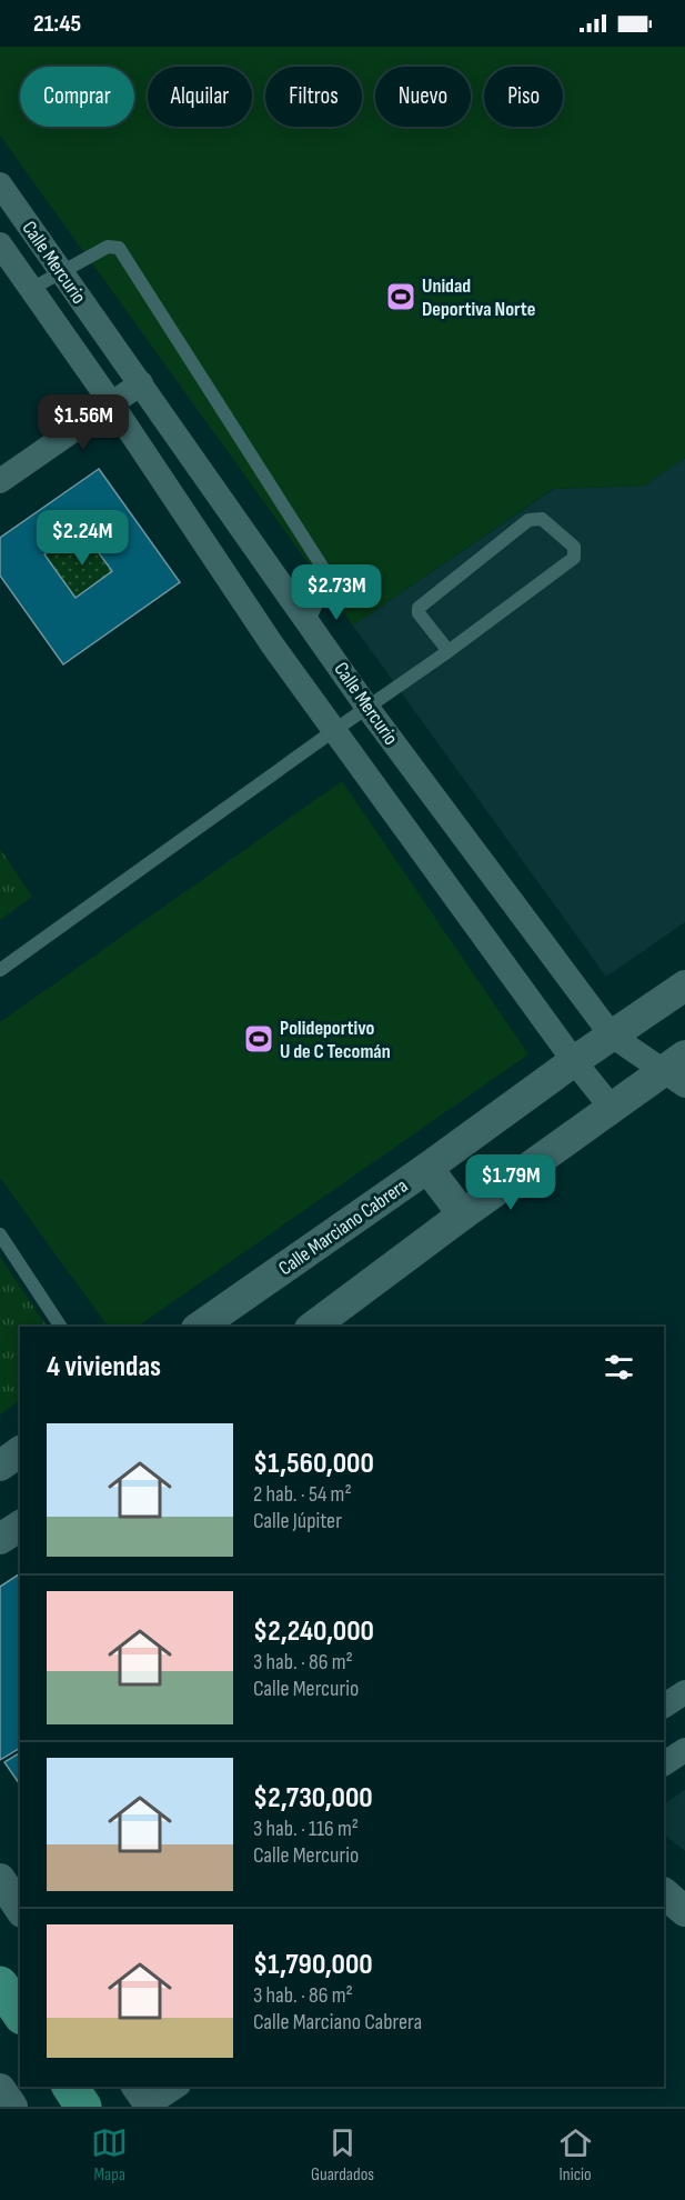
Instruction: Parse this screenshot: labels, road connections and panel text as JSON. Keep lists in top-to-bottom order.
{
  "streets": {
    "street": ["Calle Mercurio", "Calle Marciano Cabrera"]
  },
  "crossings": [
    ["Calle Mercurio", "Calle Marciano Cabrera"]
  ],
  "places": {
    "sports": ["Unidad Deportiva Norte", "Polideportivo U de C Tecomán"]
  },
  "page": {
    "status": "21:45",
    "chip": [
      "Comprar",
      "Alquilar",
      "Filtros",
      "Nuevo",
      "Piso"
    ],
    "price": [
      "$1.56M",
      "$2.24M",
      "$2.73M",
      "$1.79M"
    ],
    "heading": "4 viviendas",
    "list": [
      {
        "name": "$1,560,000",
        "note": "2 hab. · 54 m² · Calle Júpiter"
      },
      {
        "name": "$2,240,000",
        "note": "3 hab. · 86 m² · Calle Mercurio"
      },
      {
        "name": "$2,730,000",
        "note": "3 hab. · 116 m² · Calle Mercurio"
      },
      {
        "name": "$1,790,000",
        "note": "3 hab. · 86 m² · Calle Marciano Cabrera"
      }
    ],
    "tabs": ["Mapa", "Guardados", "Inicio"]
  }
}
